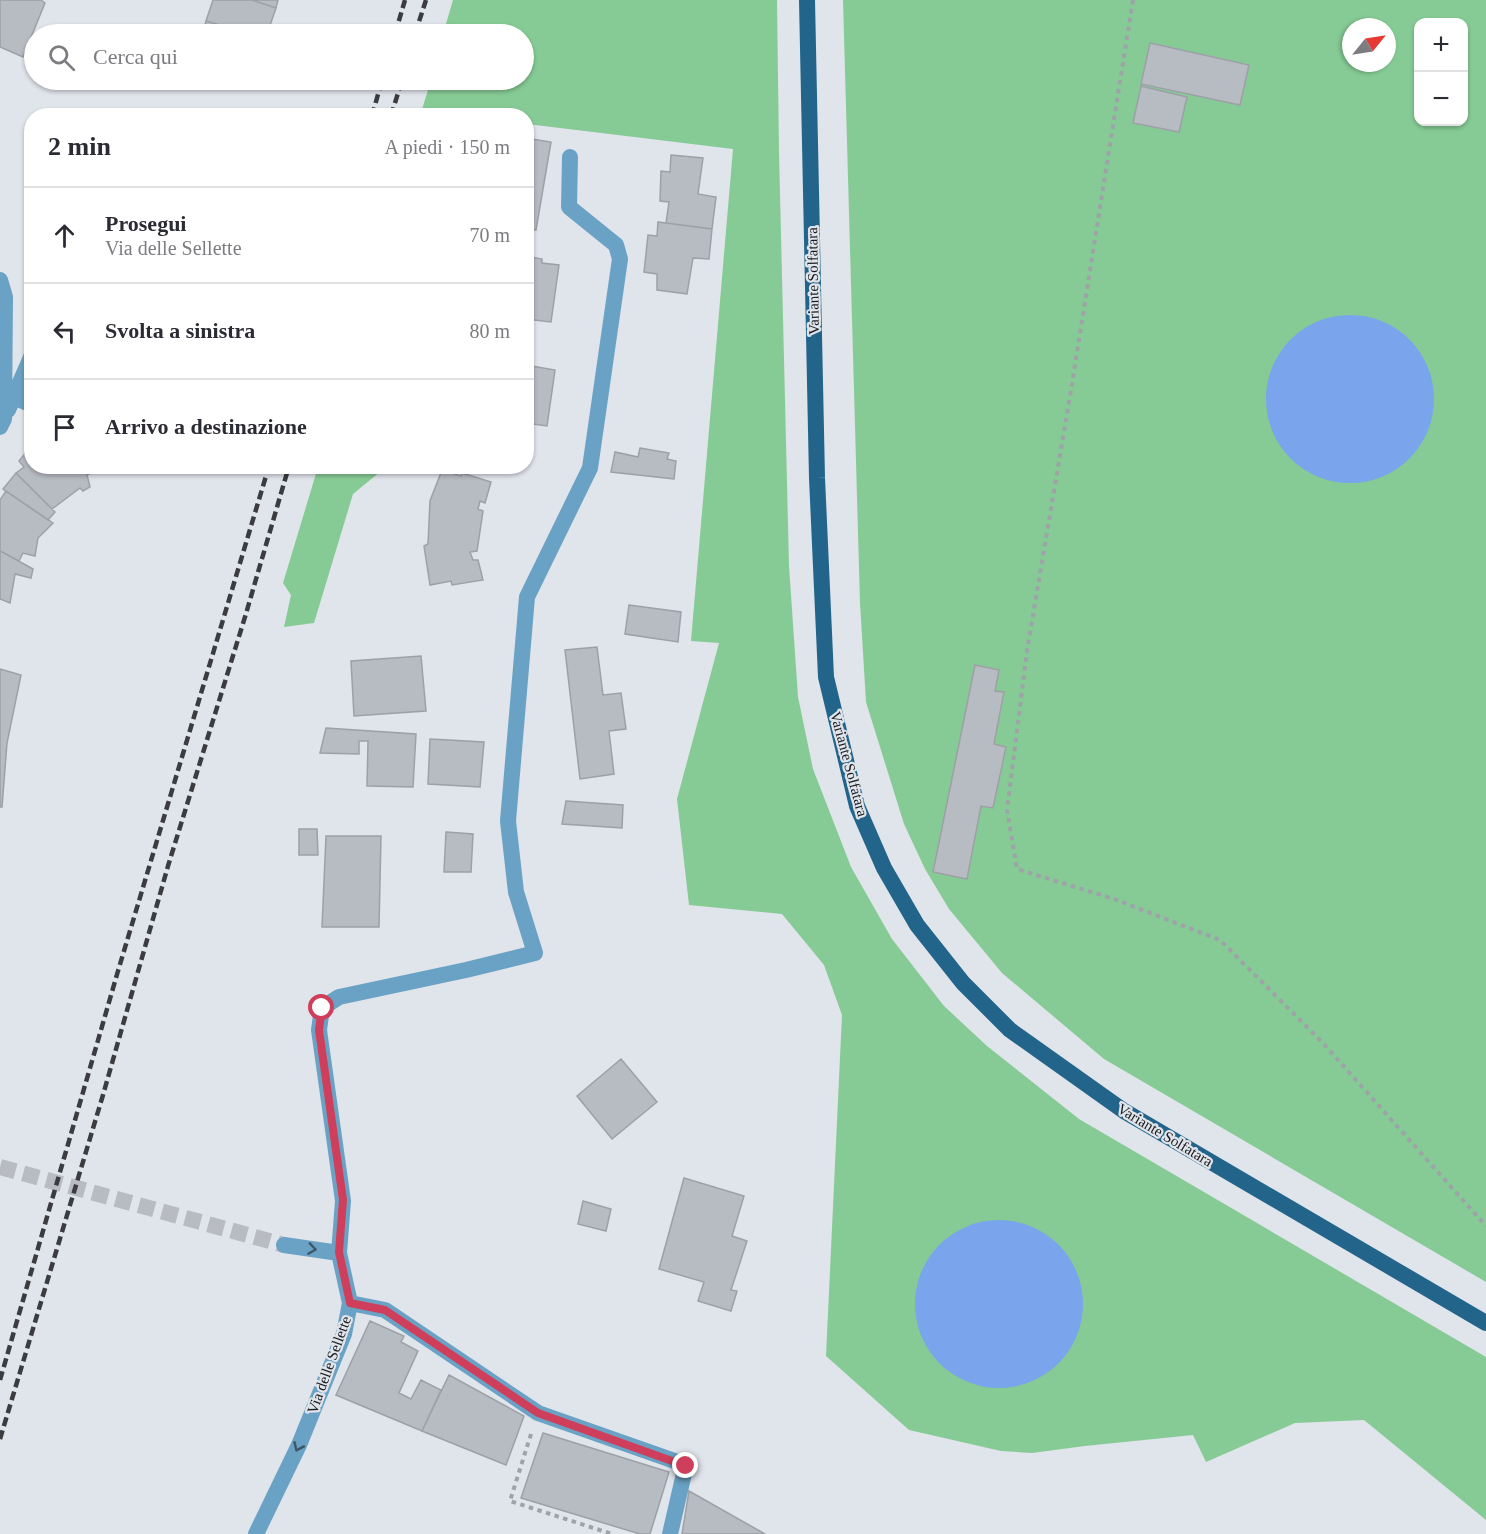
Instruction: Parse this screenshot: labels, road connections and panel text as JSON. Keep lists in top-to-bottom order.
{
  "streets": {
    "main road": ["Variante Solfatara"],
    "street": ["Via delle Sellette"]
  },
  "north": "top right",
  "page": {
    "map_buttons": ["+", "−"],
    "search": "Cerca qui",
    "heading": ["2 min", "A piedi · 150 m"],
    "list": [
      ["Prosegui", "Via delle Sellette", "70 m"],
      ["Svolta a sinistra", "80 m"],
      "Arrivo a destinazione"
    ]
  }
}
